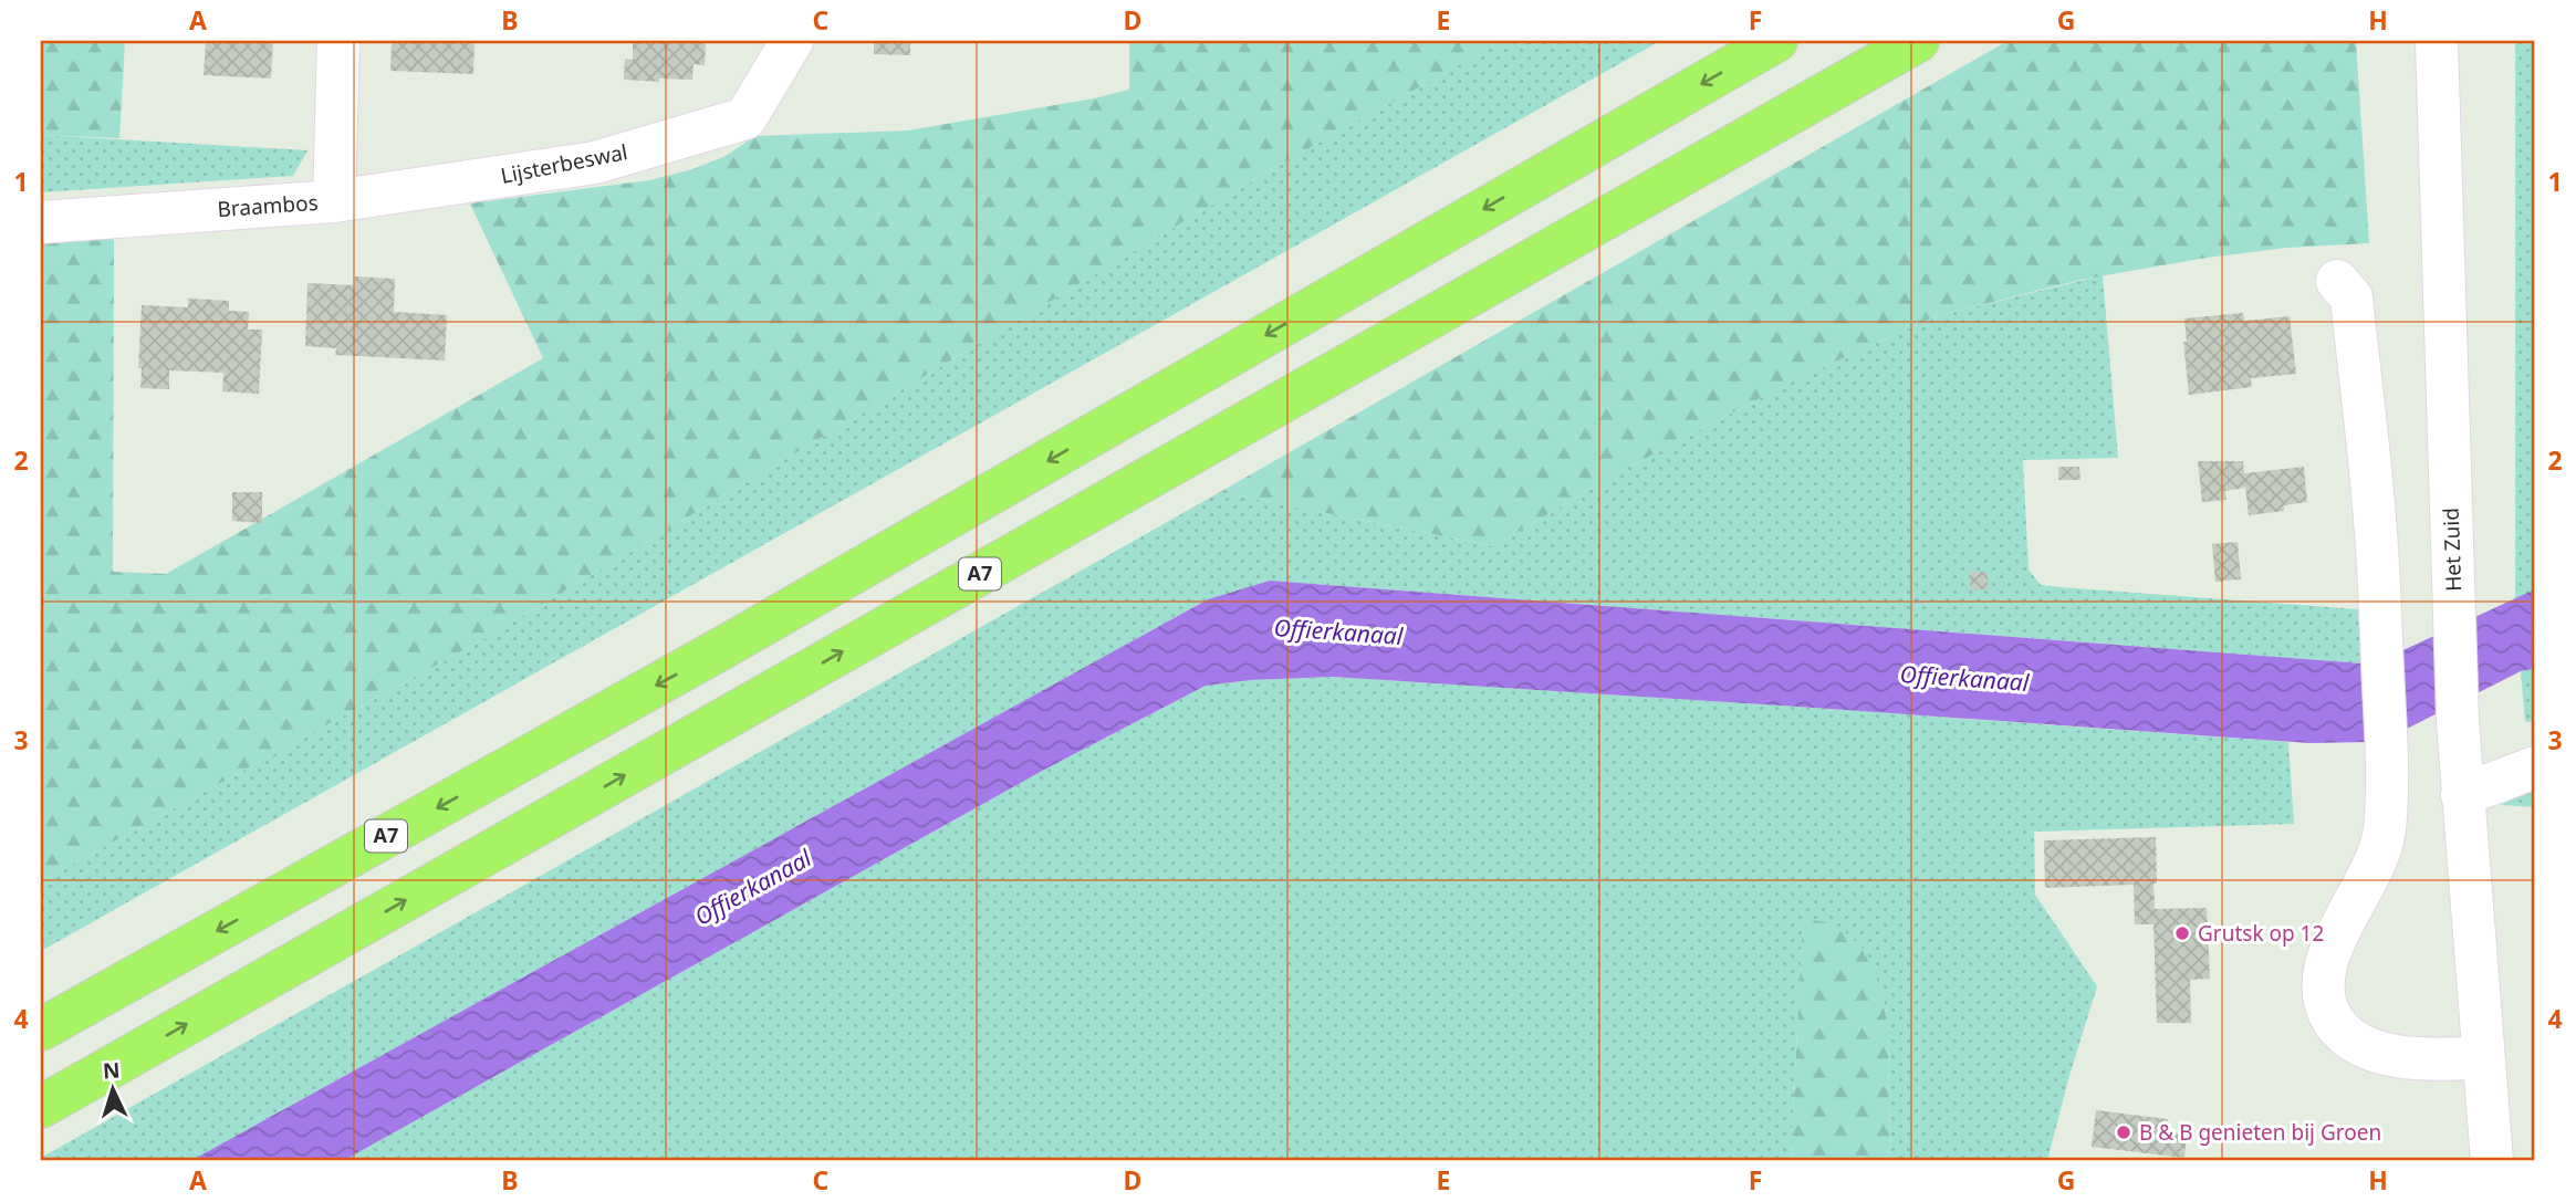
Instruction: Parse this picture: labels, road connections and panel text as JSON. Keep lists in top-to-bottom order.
{
  "streets": {
    "highway": ["A7"],
    "street": ["Lijsterbeswal", "Braambos", "Het Zuid"]
  },
  "crossings": [
    ["Lijsterbeswal", "Braambos"]
  ],
  "water": ["Offierkanaal"],
  "places": ["Grutsk op 12", "B & B genieten bij Groen"],
  "north": "top",
  "grid": {
    "columns": [
      "A",
      "B",
      "C",
      "D",
      "E",
      "F",
      "G",
      "H"
    ],
    "rows": [
      "1",
      "2",
      "3",
      "4"
    ]
  }
}
